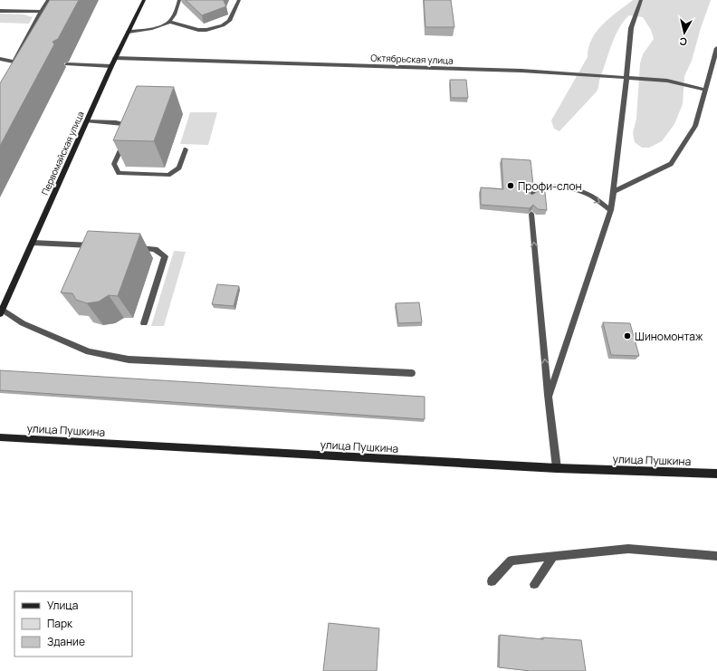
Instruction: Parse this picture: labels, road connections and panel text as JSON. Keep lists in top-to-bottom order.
{
  "streets": {
    "main road": ["Первомайская улица", "улица Пушкина"],
    "lane": ["Октябрьская улица"]
  },
  "crossings": [
    ["Октябрьская улица", "Первомайская улица"]
  ],
  "places": ["Профи-слон", "Шиномонтаж"],
  "legend": ["Улица", "Парк", "Здание"],
  "north": "bottom"
}
